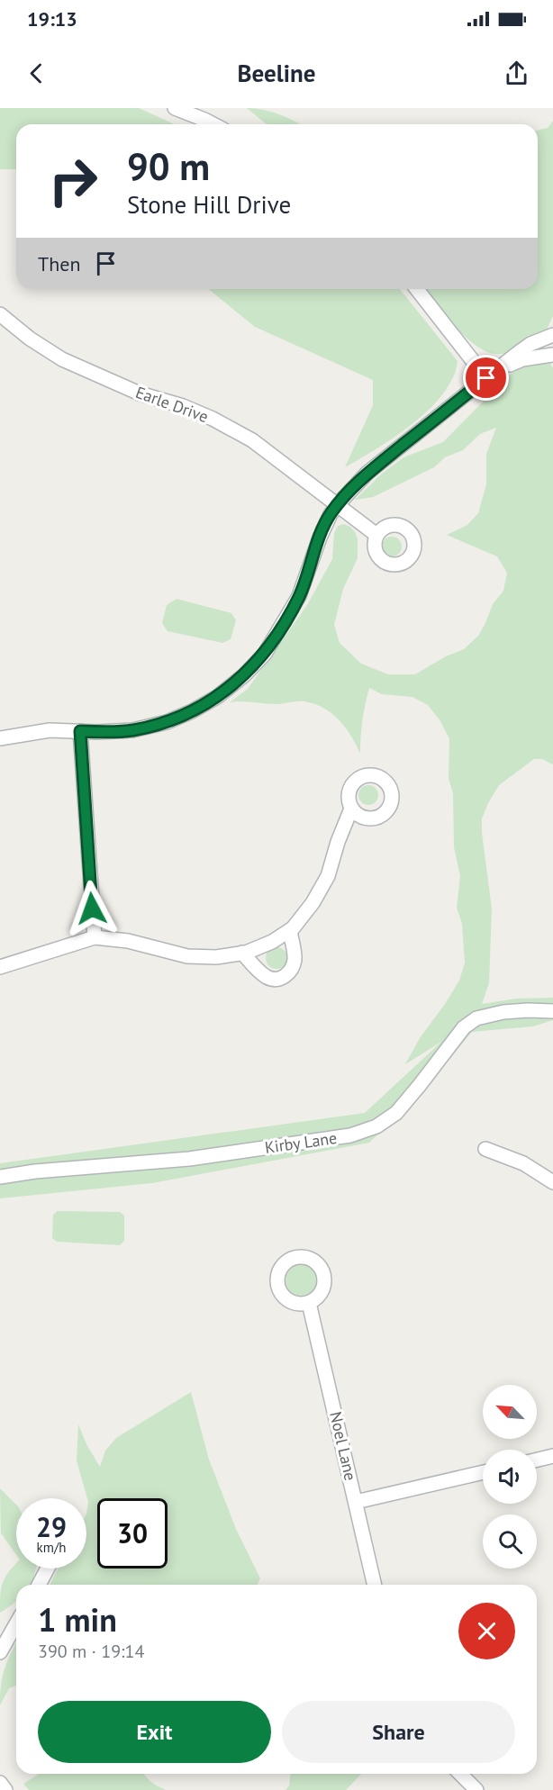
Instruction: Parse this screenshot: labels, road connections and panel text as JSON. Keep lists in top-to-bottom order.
{
  "streets": {
    "street": ["Earle Drive", "Kirby Lane", "Noel Lane"]
  },
  "north": "top left",
  "page": {
    "status": "19:13",
    "header": "Beeline",
    "turn": ["90 m", "Stone Hill Drive"],
    "then": "Then",
    "speed": "29 km/h",
    "limit": "30",
    "heading": ["1 min", "390 m · 19:14"],
    "buttons": ["Exit", "Share"]
  }
}
